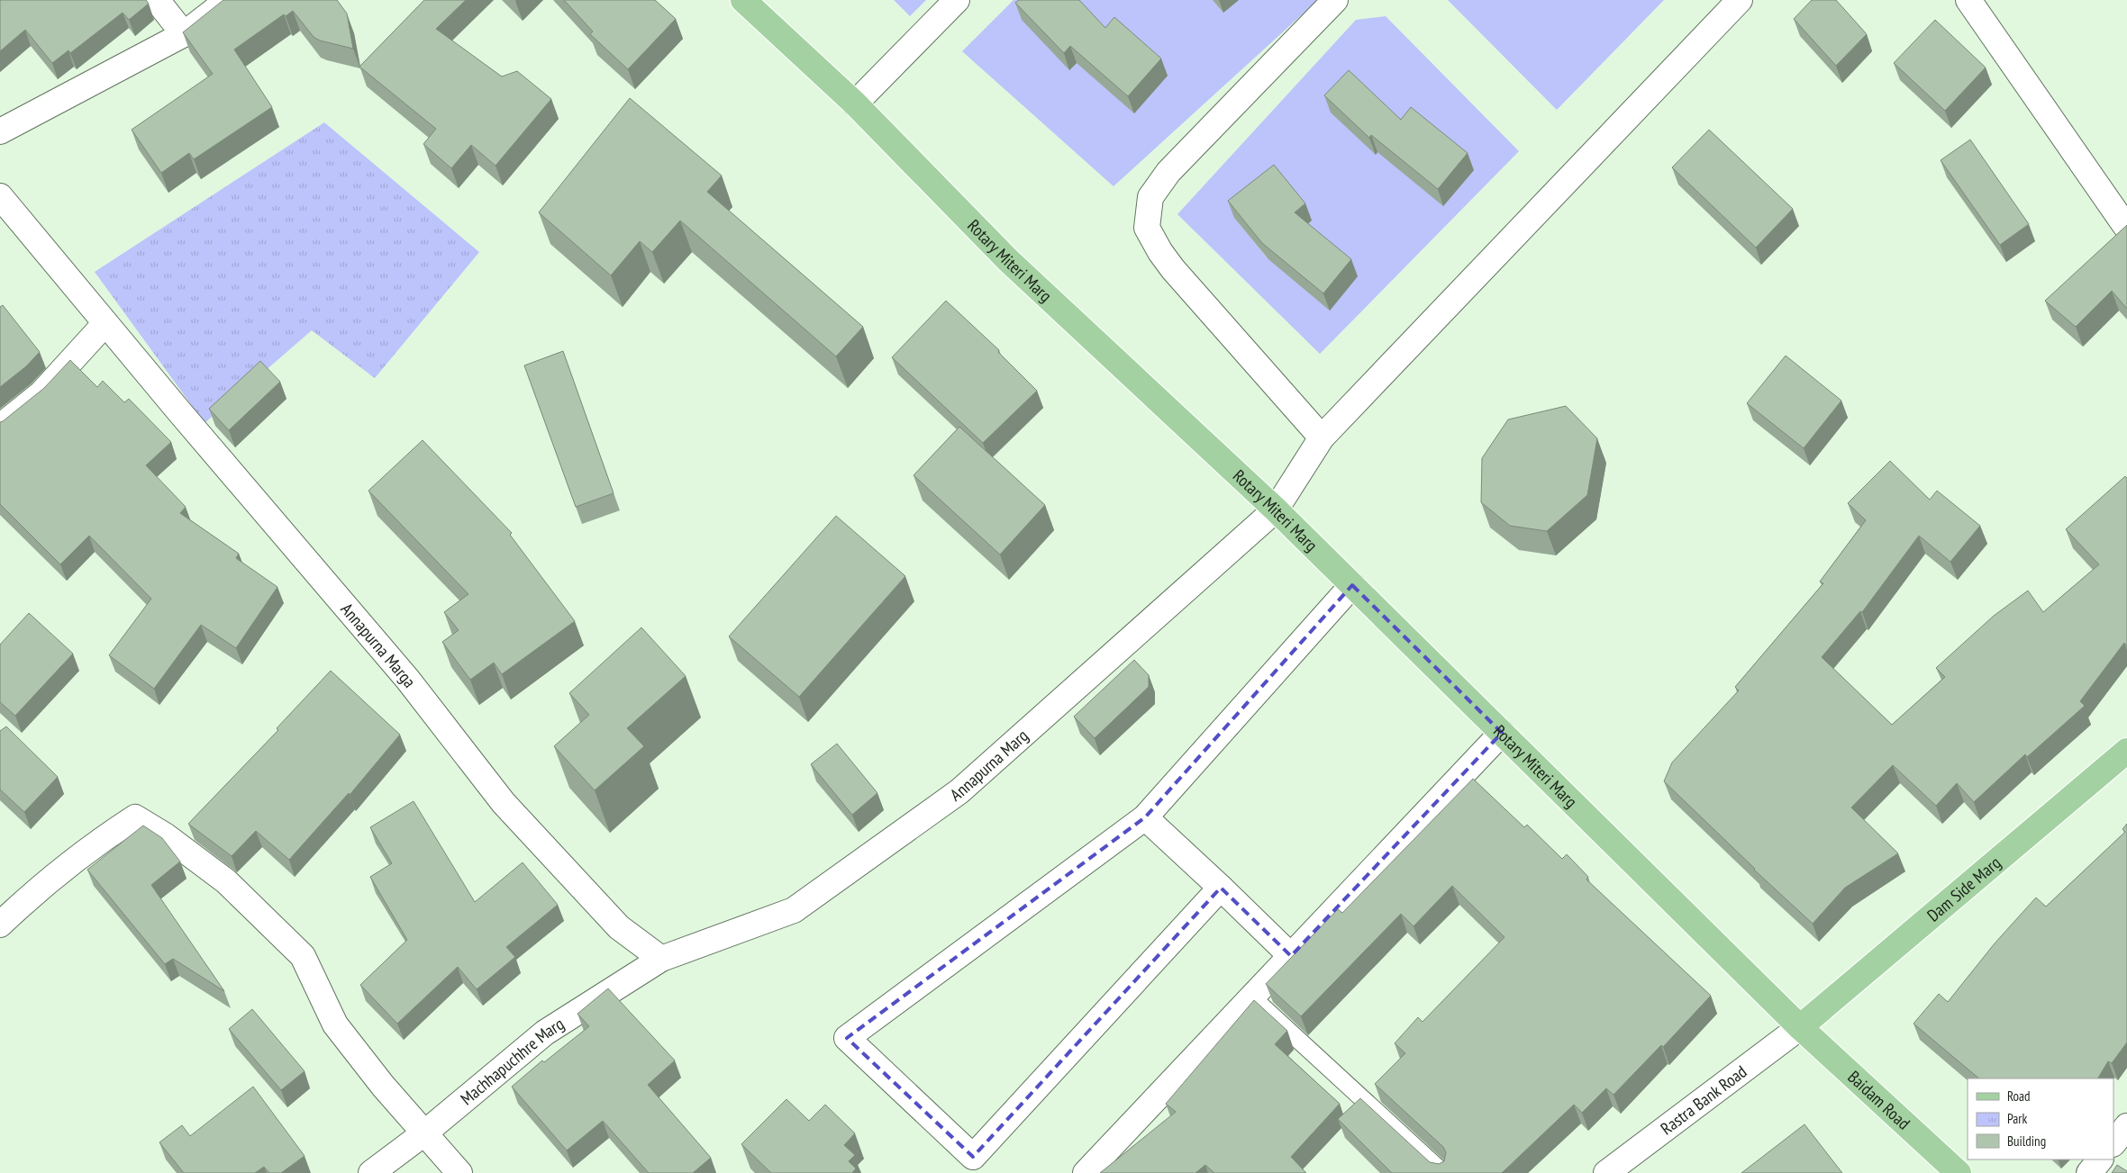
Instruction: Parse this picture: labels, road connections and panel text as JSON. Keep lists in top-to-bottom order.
{
  "streets": {
    "main road": ["Rotary Miteri Marg", "Dam Side Marg", "Baidam Road"],
    "street": [
      "Annapurna Marga",
      "Annapurna Marg",
      "Machhapuchhre Marg",
      "Rastra Bank Road"
    ]
  },
  "crossings": [
    ["Rotary Miteri Marg", "Annapurna Marg"],
    ["Rotary Miteri Marg", "Dam Side Marg"],
    ["Rotary Miteri Marg", "Rastra Bank Road"],
    ["Rotary Miteri Marg", "Baidam Road"],
    ["Annapurna Marga", "Annapurna Marg"],
    ["Annapurna Marga", "Machhapuchhre Marg"],
    ["Annapurna Marg", "Machhapuchhre Marg"],
    ["Dam Side Marg", "Rastra Bank Road"],
    ["Dam Side Marg", "Baidam Road"],
    ["Rastra Bank Road", "Baidam Road"]
  ],
  "legend": ["Road", "Park", "Building"]
}
